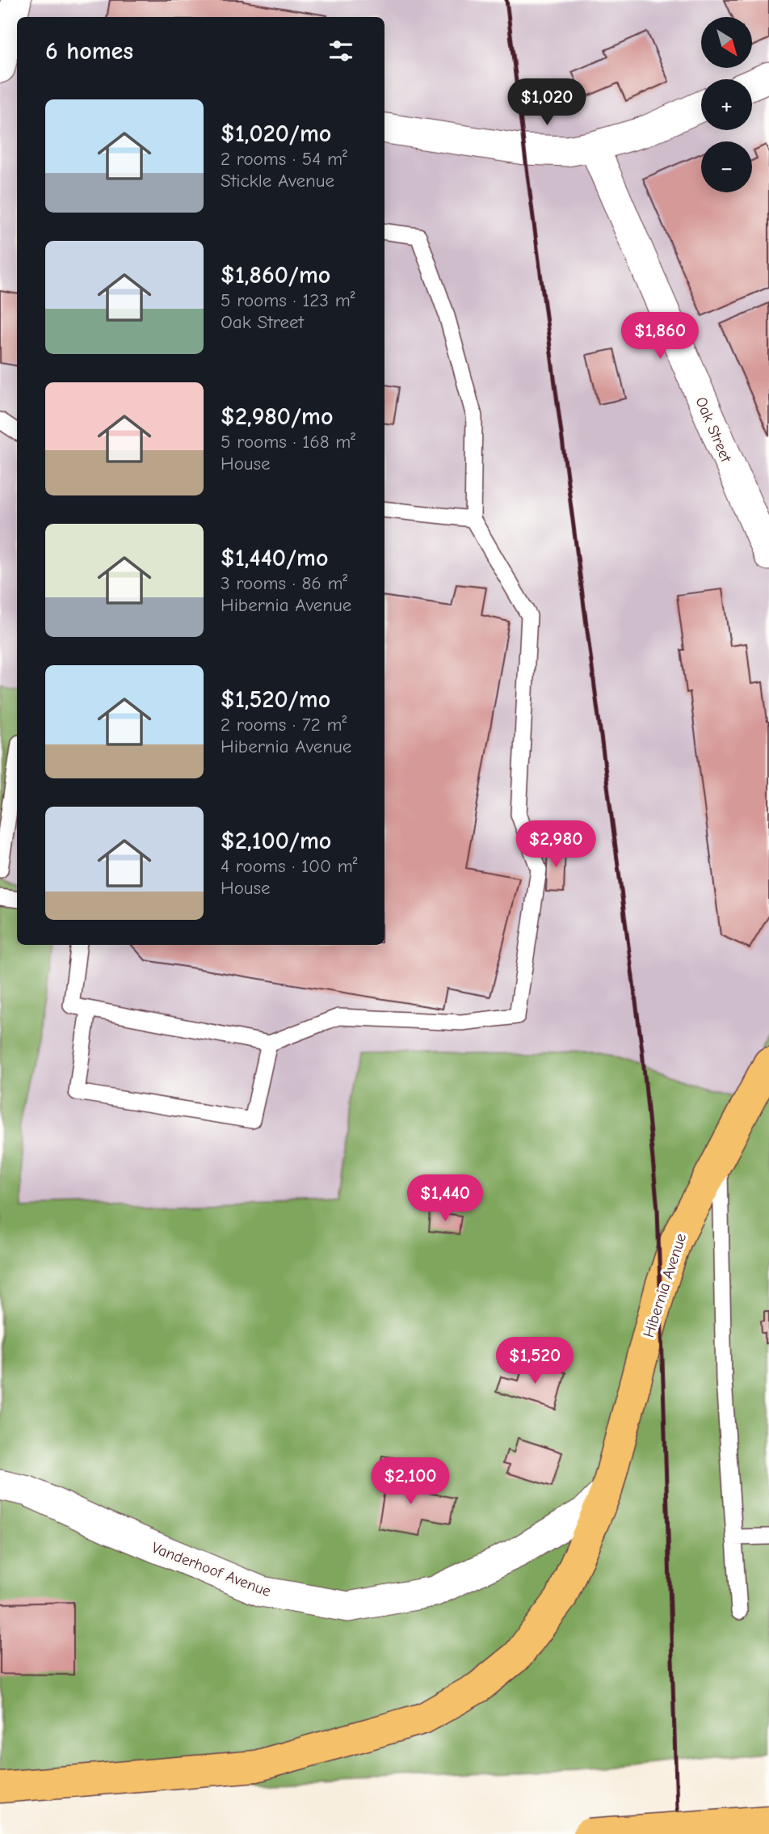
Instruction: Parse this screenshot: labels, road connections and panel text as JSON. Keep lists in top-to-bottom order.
{
  "streets": {
    "main road": ["Hibernia Avenue"],
    "street": ["Oak Street", "Vanderhoof Avenue"]
  },
  "crossings": [
    ["Hibernia Avenue", "Vanderhoof Avenue"]
  ],
  "north": "bottom right",
  "page": {
    "map_buttons": ["+", "−"],
    "heading": "6 homes",
    "price": [
      "$1,020",
      "$1,860",
      "$2,980",
      "$1,440",
      "$1,520",
      "$2,100"
    ],
    "list": [
      {
        "name": "$1,020/mo",
        "note": "2 rooms · 54 m² · Stickle Avenue"
      },
      {
        "name": "$1,860/mo",
        "note": "5 rooms · 123 m² · Oak Street"
      },
      {
        "name": "$2,980/mo",
        "note": "5 rooms · 168 m² · House"
      },
      {
        "name": "$1,440/mo",
        "note": "3 rooms · 86 m² · Hibernia Avenue"
      },
      {
        "name": "$1,520/mo",
        "note": "2 rooms · 72 m² · Hibernia Avenue"
      },
      {
        "name": "$2,100/mo",
        "note": "4 rooms · 100 m² · House"
      }
    ]
  }
}
